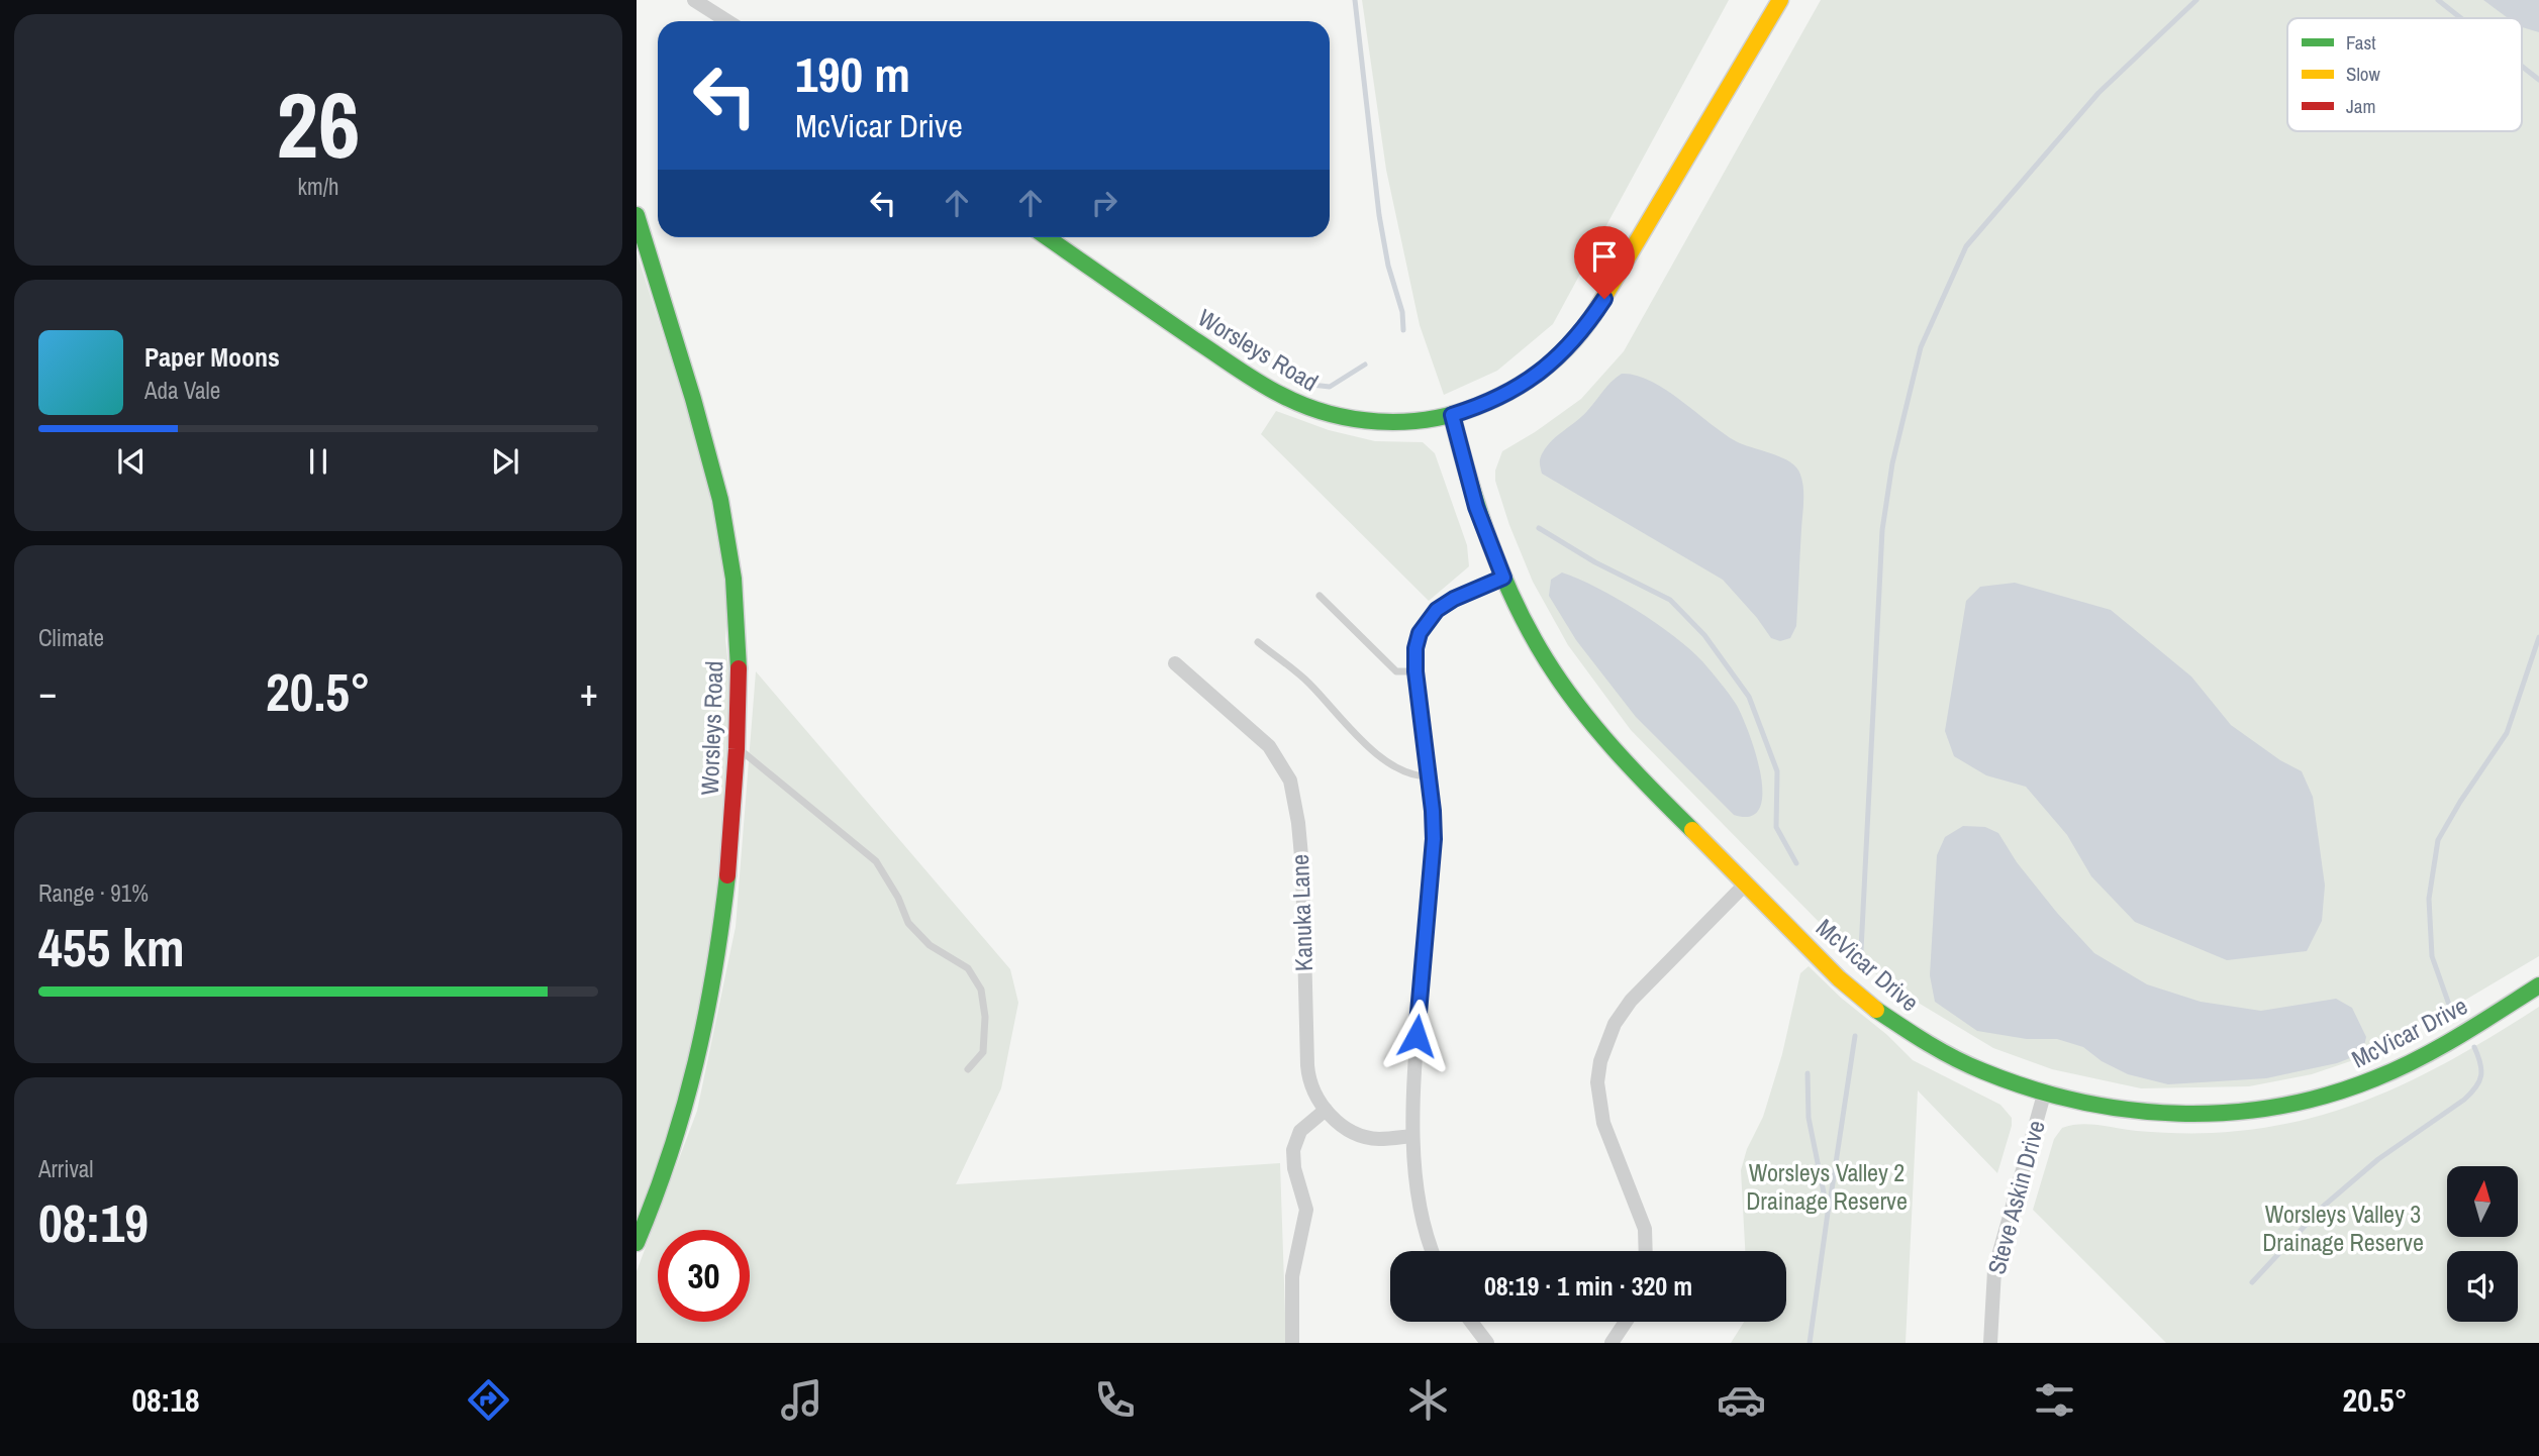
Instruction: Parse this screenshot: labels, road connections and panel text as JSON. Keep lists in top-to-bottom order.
{
  "streets": {
    "street": [
      "Worsleys Road",
      "Kanuka Lane",
      "McVicar Drive",
      "Steve Askin Drive"
    ]
  },
  "crossings": [
    ["Worsleys Road", "McVicar Drive"],
    ["McVicar Drive", "Steve Askin Drive"]
  ],
  "parks": ["Worsleys Valley 2 Drainage Reserve", "Worsleys Valley 3 Drainage Reserve"],
  "legend": ["Fast", "Slow", "Jam"],
  "north": "top",
  "page": {
    "tile": [
      ["26", "km/h"],
      "Climate",
      ["Range · 91%", "455 km"],
      ["Arrival", "08:19"]
    ],
    "turn": ["190 m", "McVicar Drive"],
    "song": ["Paper Moons", "Ada Vale"],
    "heat": ["−", "20.5°", "+"],
    "limit": "30",
    "trip": "08:19 · 1 min · 320 m",
    "tabs": ["08:18", "20.5°"]
  }
}
